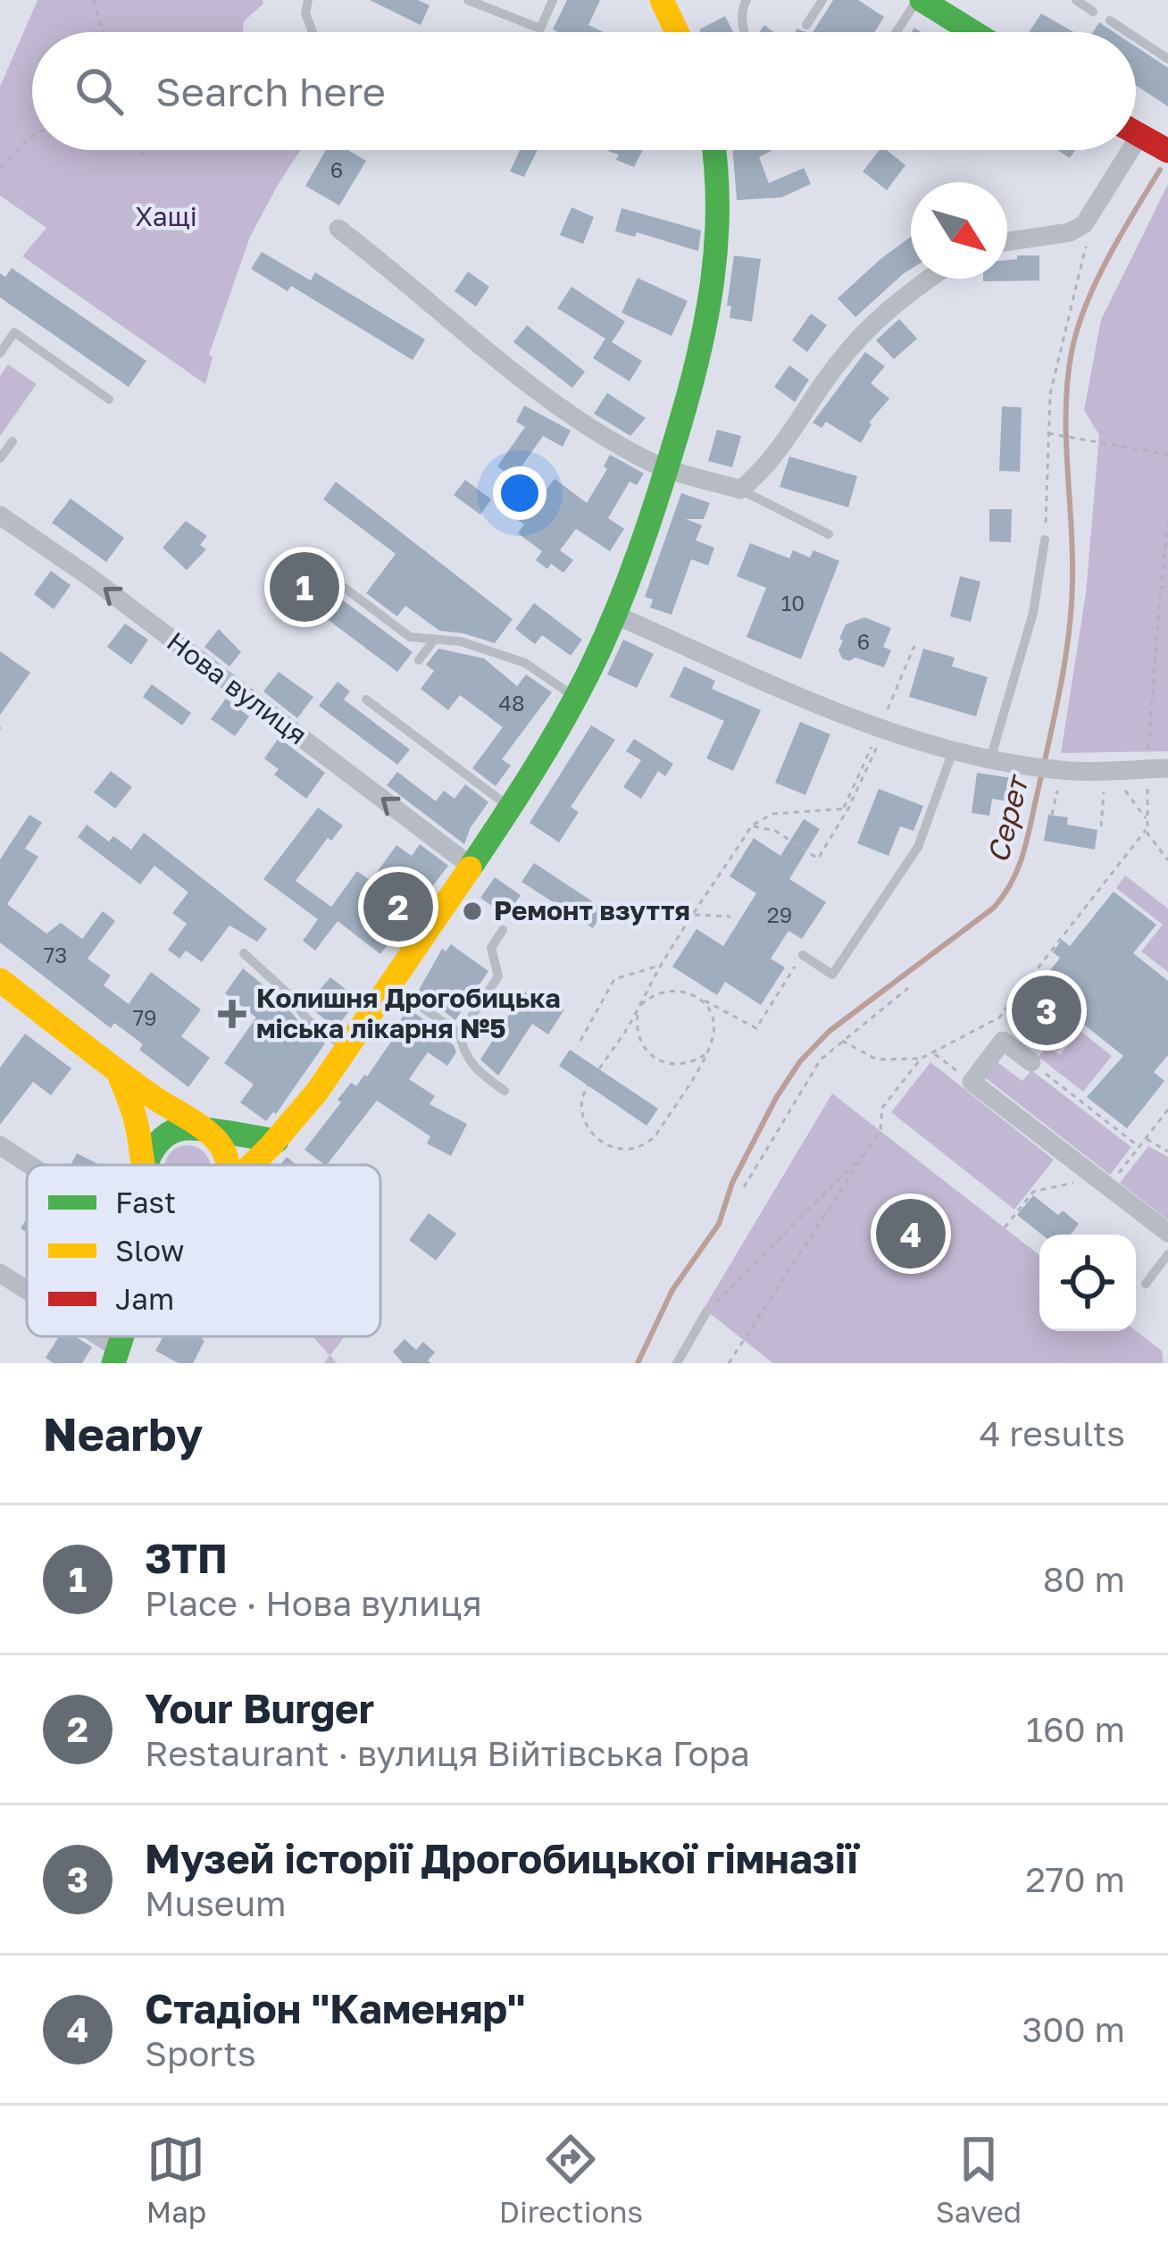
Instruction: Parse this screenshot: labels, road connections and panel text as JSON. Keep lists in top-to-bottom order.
{
  "streets": {
    "street": ["Нова вулиця"]
  },
  "one_way": ["Нова вулиця"],
  "water": ["Серет"],
  "parks": ["Хащі"],
  "places": {
    "other": ["Ремонт взуття"],
    "health": ["Колишня Дрогобицька міська лікарня №5"]
  },
  "house_numbers": [
    "6",
    "10",
    "6",
    "48",
    "29",
    "73",
    "79"
  ],
  "legend": ["Fast", "Slow", "Jam"],
  "north": "bottom right",
  "page": {
    "search": "Search here",
    "pins": [
      "1",
      "2",
      "3",
      "4"
    ],
    "heading": ["Nearby", "4 results"],
    "list": [
      {
        "mark": "1",
        "name": "ЗТП",
        "note": "Place · Нова вулиця",
        "value": "80 m"
      },
      {
        "mark": "2",
        "name": "Your Burger",
        "note": "Restaurant · вулиця Війтівська Гора",
        "value": "160 m"
      },
      {
        "mark": "3",
        "name": "Музей історії Дрогобицької гімназії",
        "note": "Museum",
        "value": "270 m"
      },
      {
        "mark": "4",
        "name": "Стадіон \"Каменяр\"",
        "note": "Sports",
        "value": "300 m"
      }
    ],
    "nav": ["Map", "Directions", "Saved"]
  }
}
